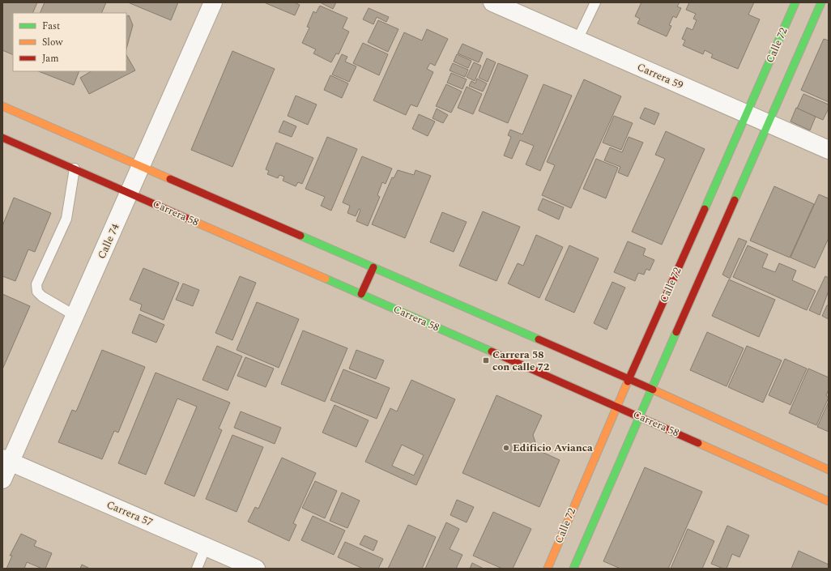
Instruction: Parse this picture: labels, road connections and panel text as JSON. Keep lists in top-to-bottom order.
{
  "streets": {
    "street": [
      "Calle 72",
      "Carrera 59",
      "Carrera 58",
      "Calle 74",
      "Carrera 57"
    ]
  },
  "crossings": [
    ["Calle 72", "Carrera 59"],
    ["Calle 72", "Carrera 58"],
    ["Carrera 58", "Calle 74"],
    ["Calle 74", "Carrera 57"]
  ],
  "places": {
    "transit": ["Carrera 58 con calle 72"],
    "other": ["Edificio Avianca"]
  },
  "legend": ["Fast", "Slow", "Jam"]
}
